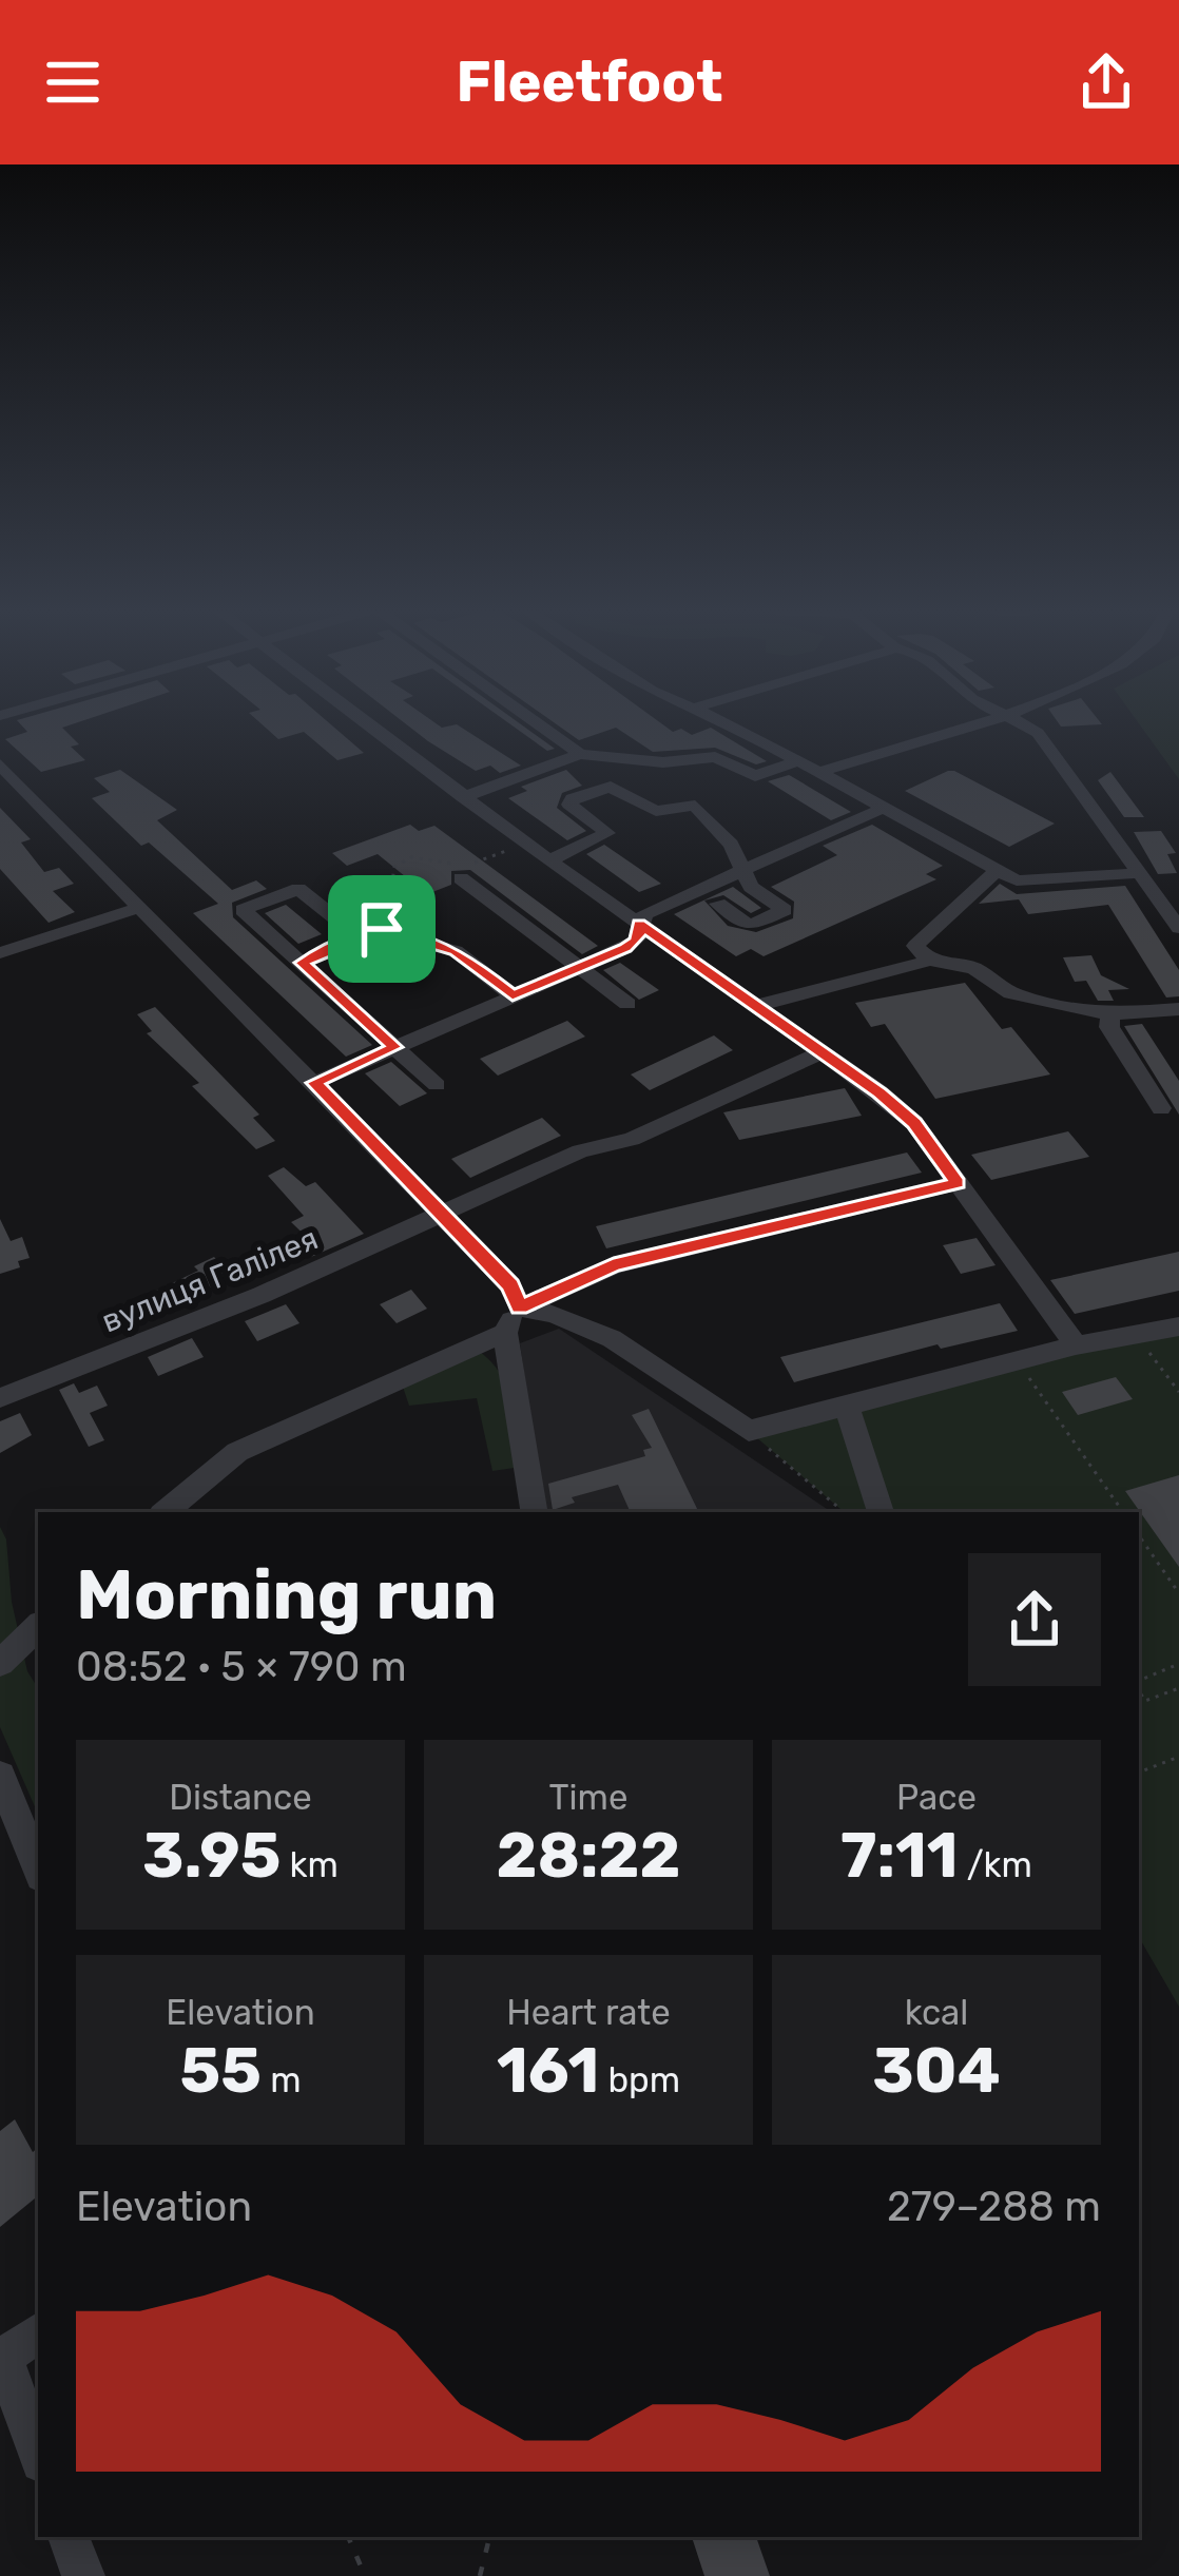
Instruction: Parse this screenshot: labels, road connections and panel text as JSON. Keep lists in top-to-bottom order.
{
  "streets": {
    "street": ["вулиця Галілея"]
  },
  "page": {
    "header": "Fleetfoot",
    "heading": ["Morning run", "08:52 · 5 × 790 m"],
    "stats": [
      ["Distance", "3.95 km"],
      ["Time", "28:22"],
      ["Pace", "7:11 /km"],
      ["Elevation", "55 m"],
      ["Heart rate", "161 bpm"],
      ["kcal", "304"]
    ],
    "chart": ["Elevation", "279–288 m"]
  }
}
